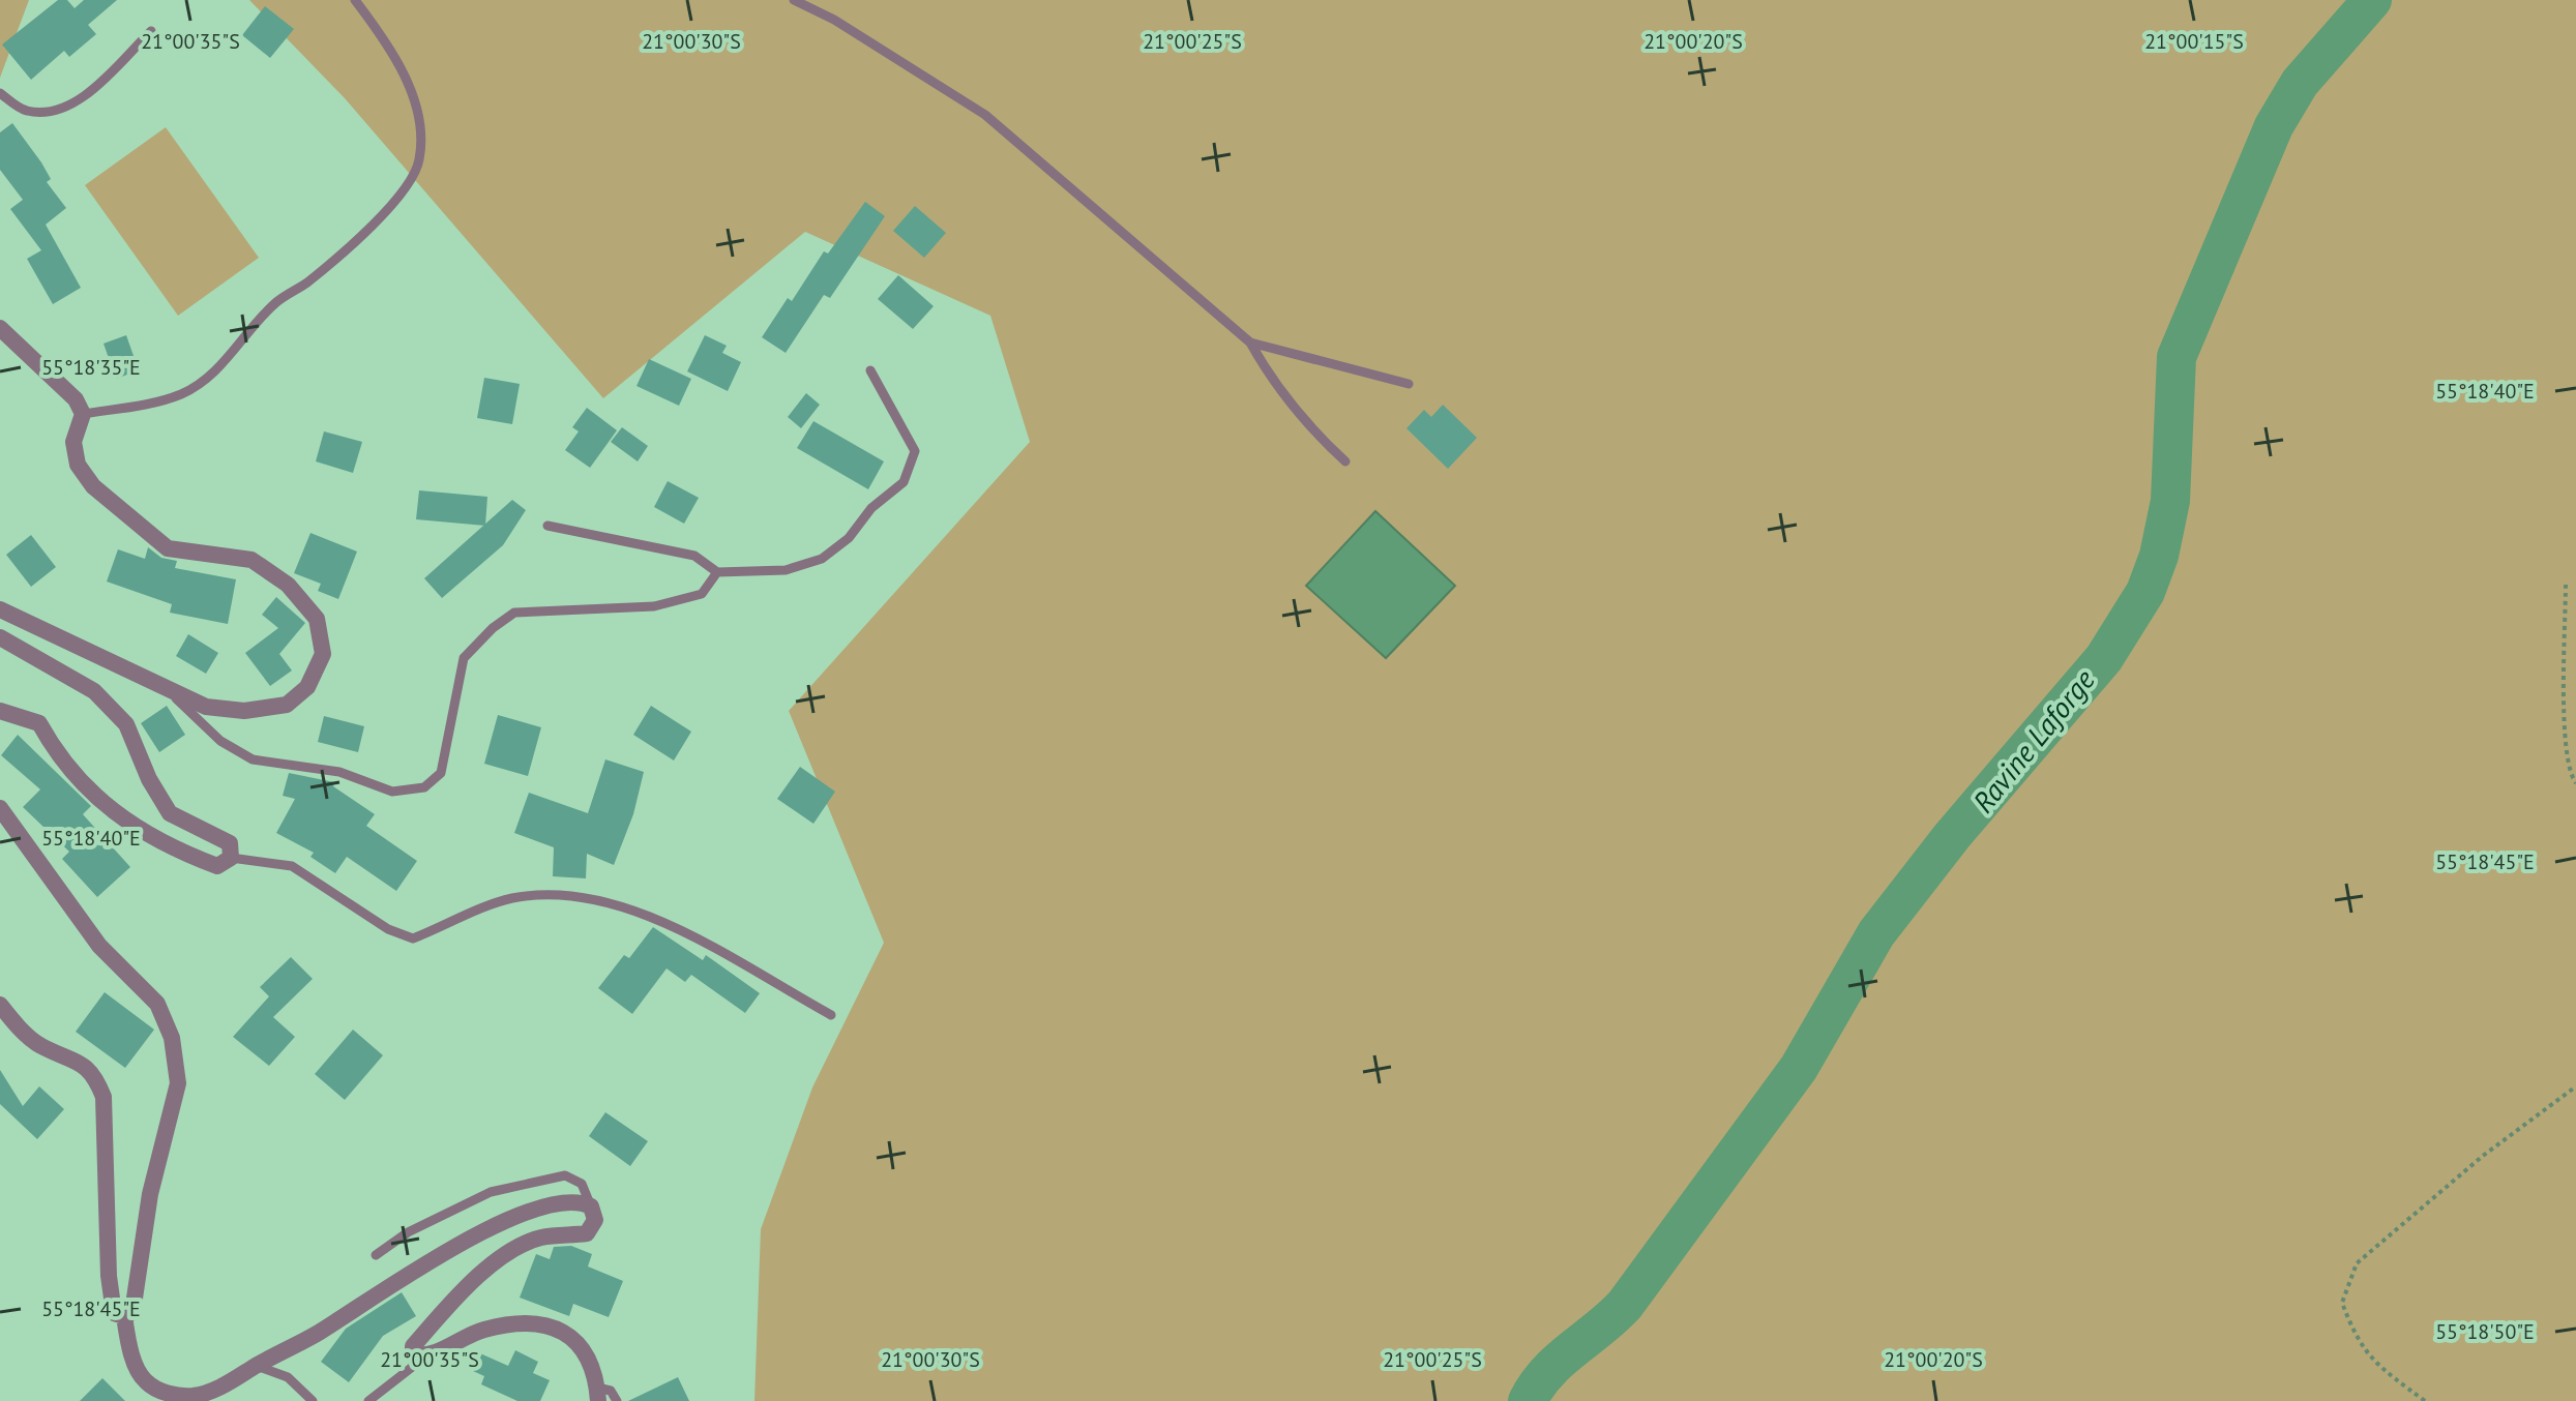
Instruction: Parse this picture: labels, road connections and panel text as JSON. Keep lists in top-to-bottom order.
{
  "water": ["Ravine Laforge"],
  "coordinates": [
    "21°00'35\"S",
    "21°00'30\"S",
    "21°00'25\"S",
    "21°00'20\"S",
    "21°00'15\"S",
    "55°18'35\"E",
    "55°18'40\"E",
    "55°18'45\"E",
    "55°18'50\"E"
  ]
}
